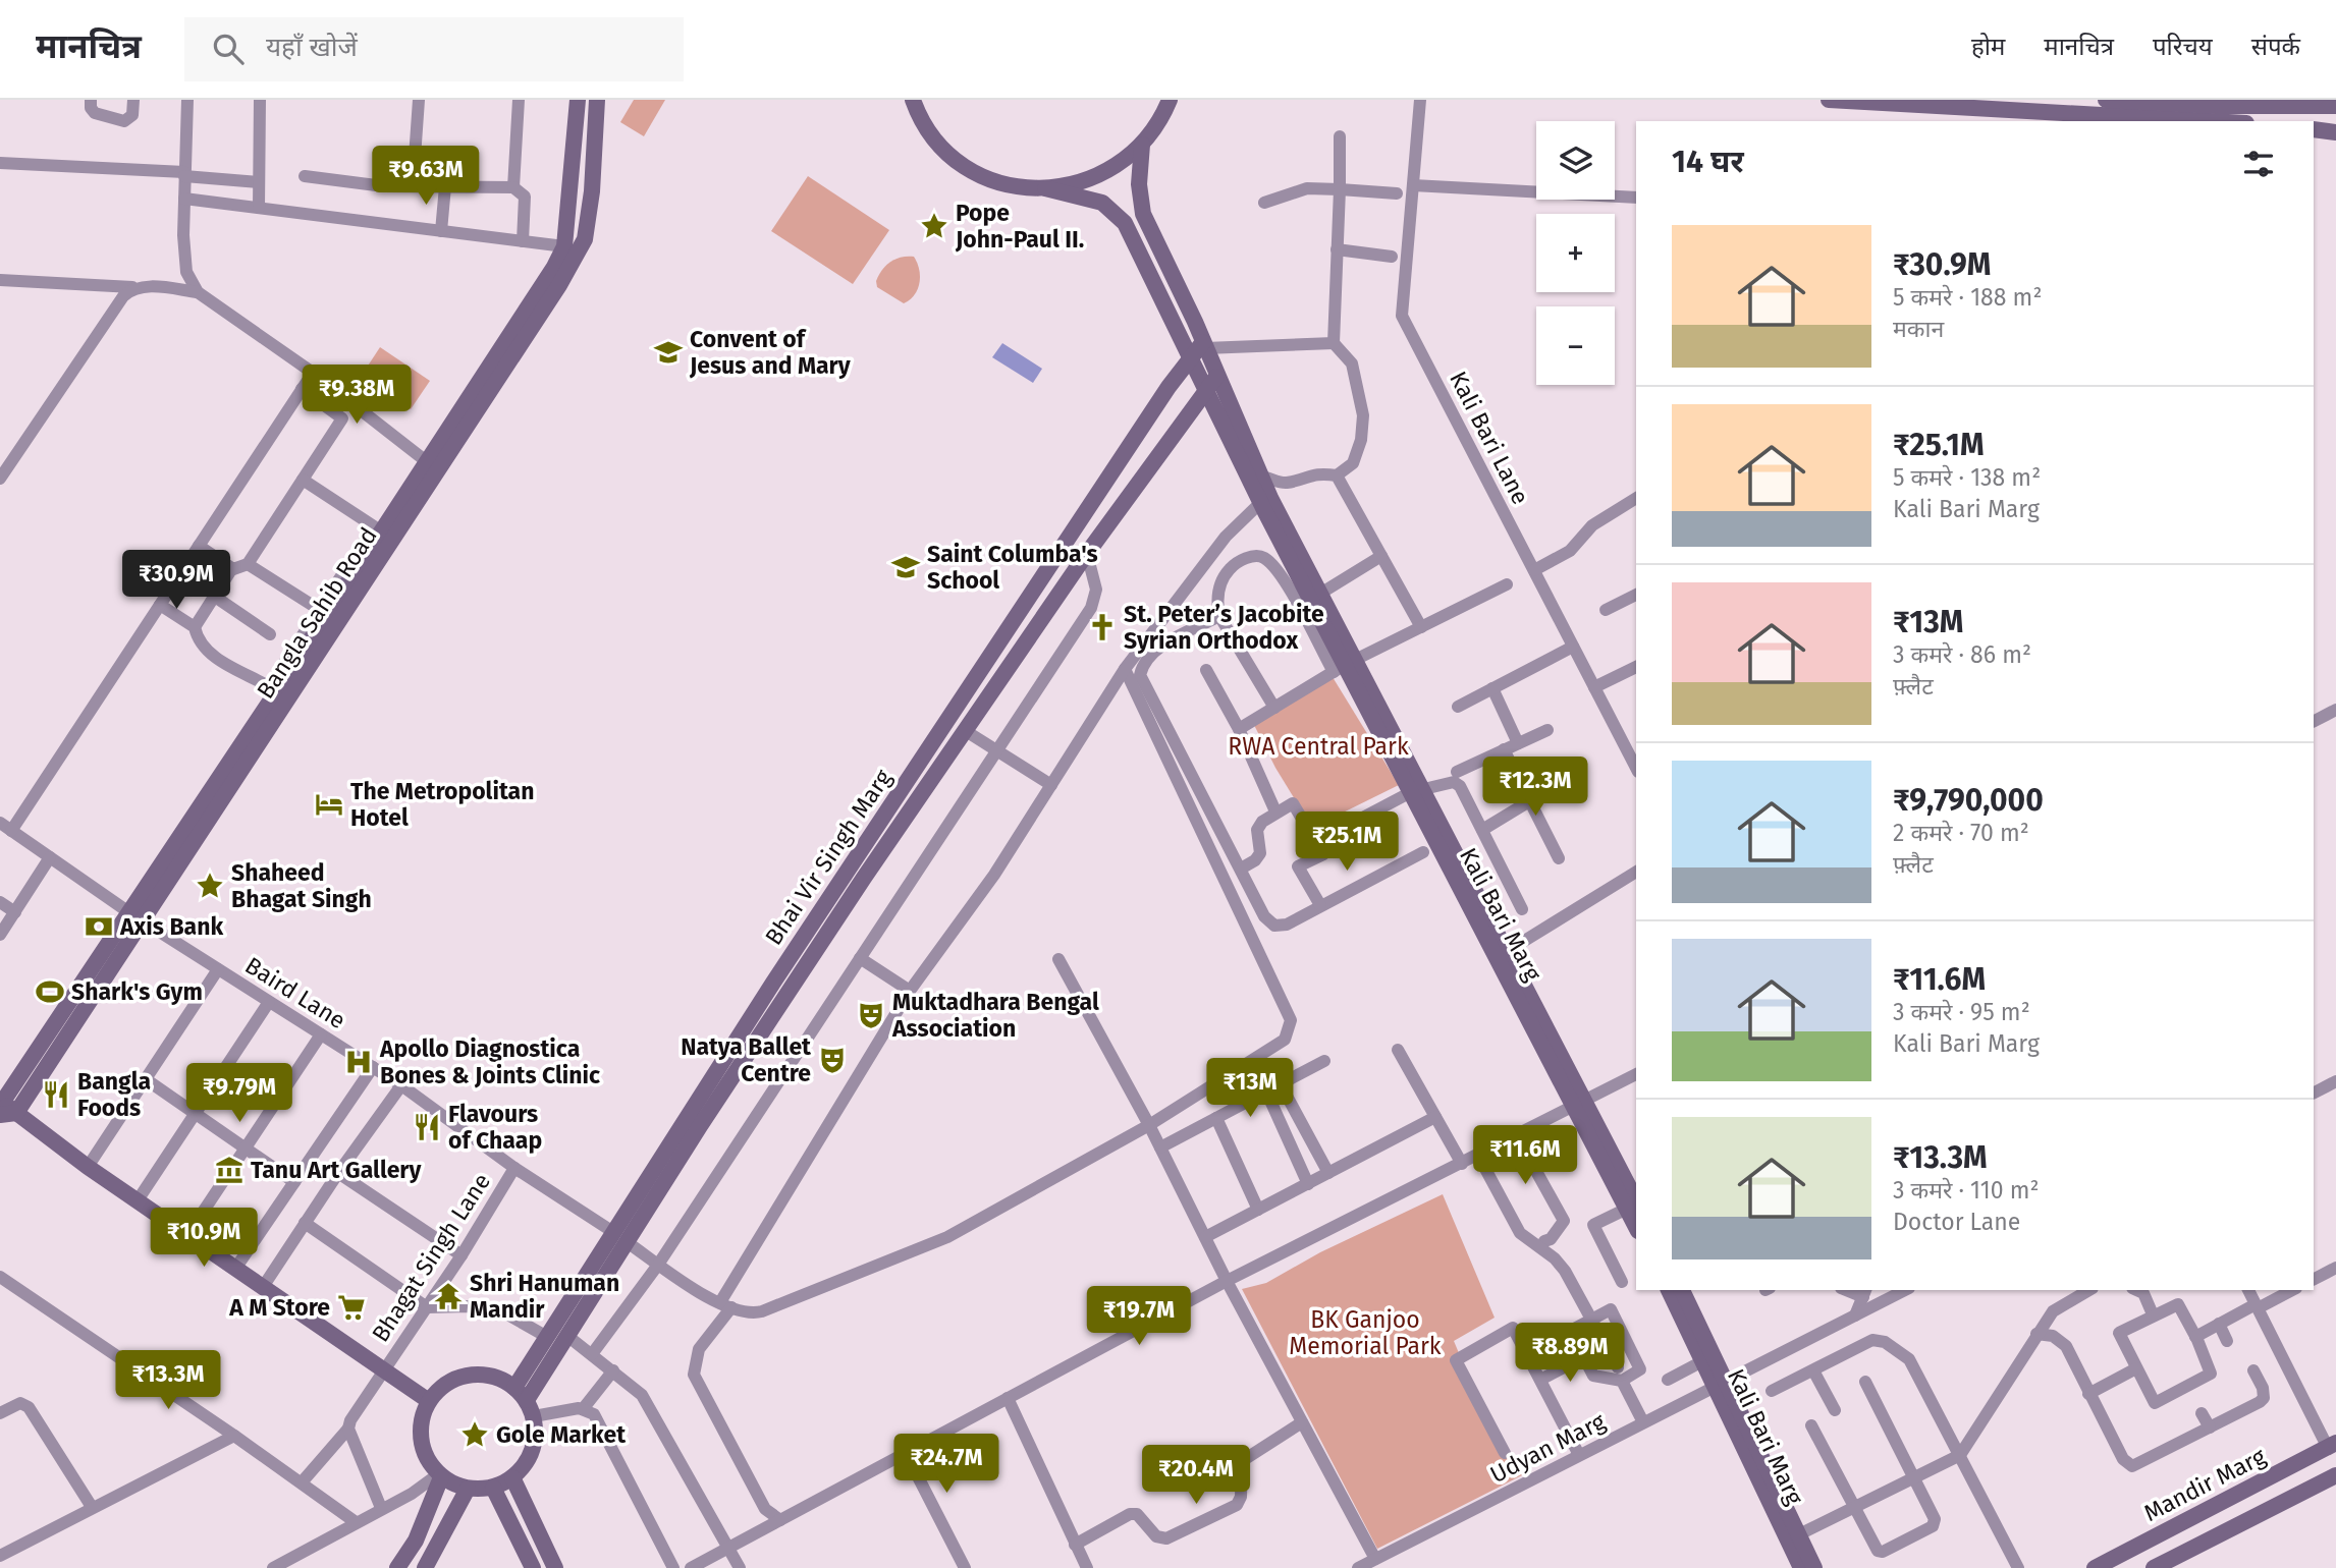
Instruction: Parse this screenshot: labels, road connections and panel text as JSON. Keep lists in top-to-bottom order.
{
  "streets": {
    "street": [
      "Kali Bari Lane",
      "Bangla Sahib Road",
      "Bhai Vir Singh Marg",
      "Kali Bari Marg",
      "Baird Lane",
      "Bhagat Singh Lane",
      "Udyan Marg",
      "Mandir Marg"
    ]
  },
  "crossings": [
    ["Bangla Sahib Road", "Baird Lane"],
    ["Bhai Vir Singh Marg", "Kali Bari Marg"],
    ["Bhai Vir Singh Marg", "Baird Lane"],
    ["Kali Bari Marg", "Udyan Marg"],
    ["Baird Lane", "Bhagat Singh Lane"]
  ],
  "parks": ["RWA Central Park", "BK Ganjoo Memorial Park"],
  "places": {
    "place": ["Pope John-Paul II.", "Shaheed Bhagat Singh", "Gole Market"],
    "school or university": ["Convent of Jesus and Mary", "Saint Columba's School"],
    "church": ["St. Peter’s Jacobite Syrian Orthodox"],
    "hotel": ["The Metropolitan Hotel"],
    "bank": ["Axis Bank"],
    "sports": ["Shark's Gym"],
    "theatre": ["Muktadhara Bengal Association", "Natya Ballet Centre"],
    "hospital": ["Apollo Diagnostica Bones & Joints Clinic"],
    "restaurant": ["Bangla Foods", "Flavours of Chaap"],
    "museum": ["Tanu Art Gallery"],
    "temple": ["Shri Hanuman Mandir"],
    "supermarket": ["A M Store"]
  },
  "page": {
    "header": "मानचित्र",
    "search": "यहाँ खोजें",
    "nav": [
      "होम",
      "मानचित्र",
      "परिचय",
      "संपर्क"
    ],
    "map_buttons": ["+", "−"],
    "heading": "14 घर",
    "price": [
      "₹9.63M",
      "₹9.38M",
      "₹30.9M",
      "₹12.3M",
      "₹25.1M",
      "₹13M",
      "₹9.79M",
      "₹11.6M",
      "₹10.9M",
      "₹19.7M",
      "₹8.89M",
      "₹13.3M",
      "₹24.7M",
      "₹20.4M"
    ],
    "list": [
      {
        "name": "₹30.9M",
        "note": "5 कमरे · 188 m² · मकान"
      },
      {
        "name": "₹25.1M",
        "note": "5 कमरे · 138 m² · Kali Bari Marg"
      },
      {
        "name": "₹13M",
        "note": "3 कमरे · 86 m² · फ़्लैट"
      },
      {
        "name": "₹9,790,000",
        "note": "2 कमरे · 70 m² · फ़्लैट"
      },
      {
        "name": "₹11.6M",
        "note": "3 कमरे · 95 m² · Kali Bari Marg"
      },
      {
        "name": "₹13.3M",
        "note": "3 कमरे · 110 m² · Doctor Lane"
      }
    ]
  }
}
